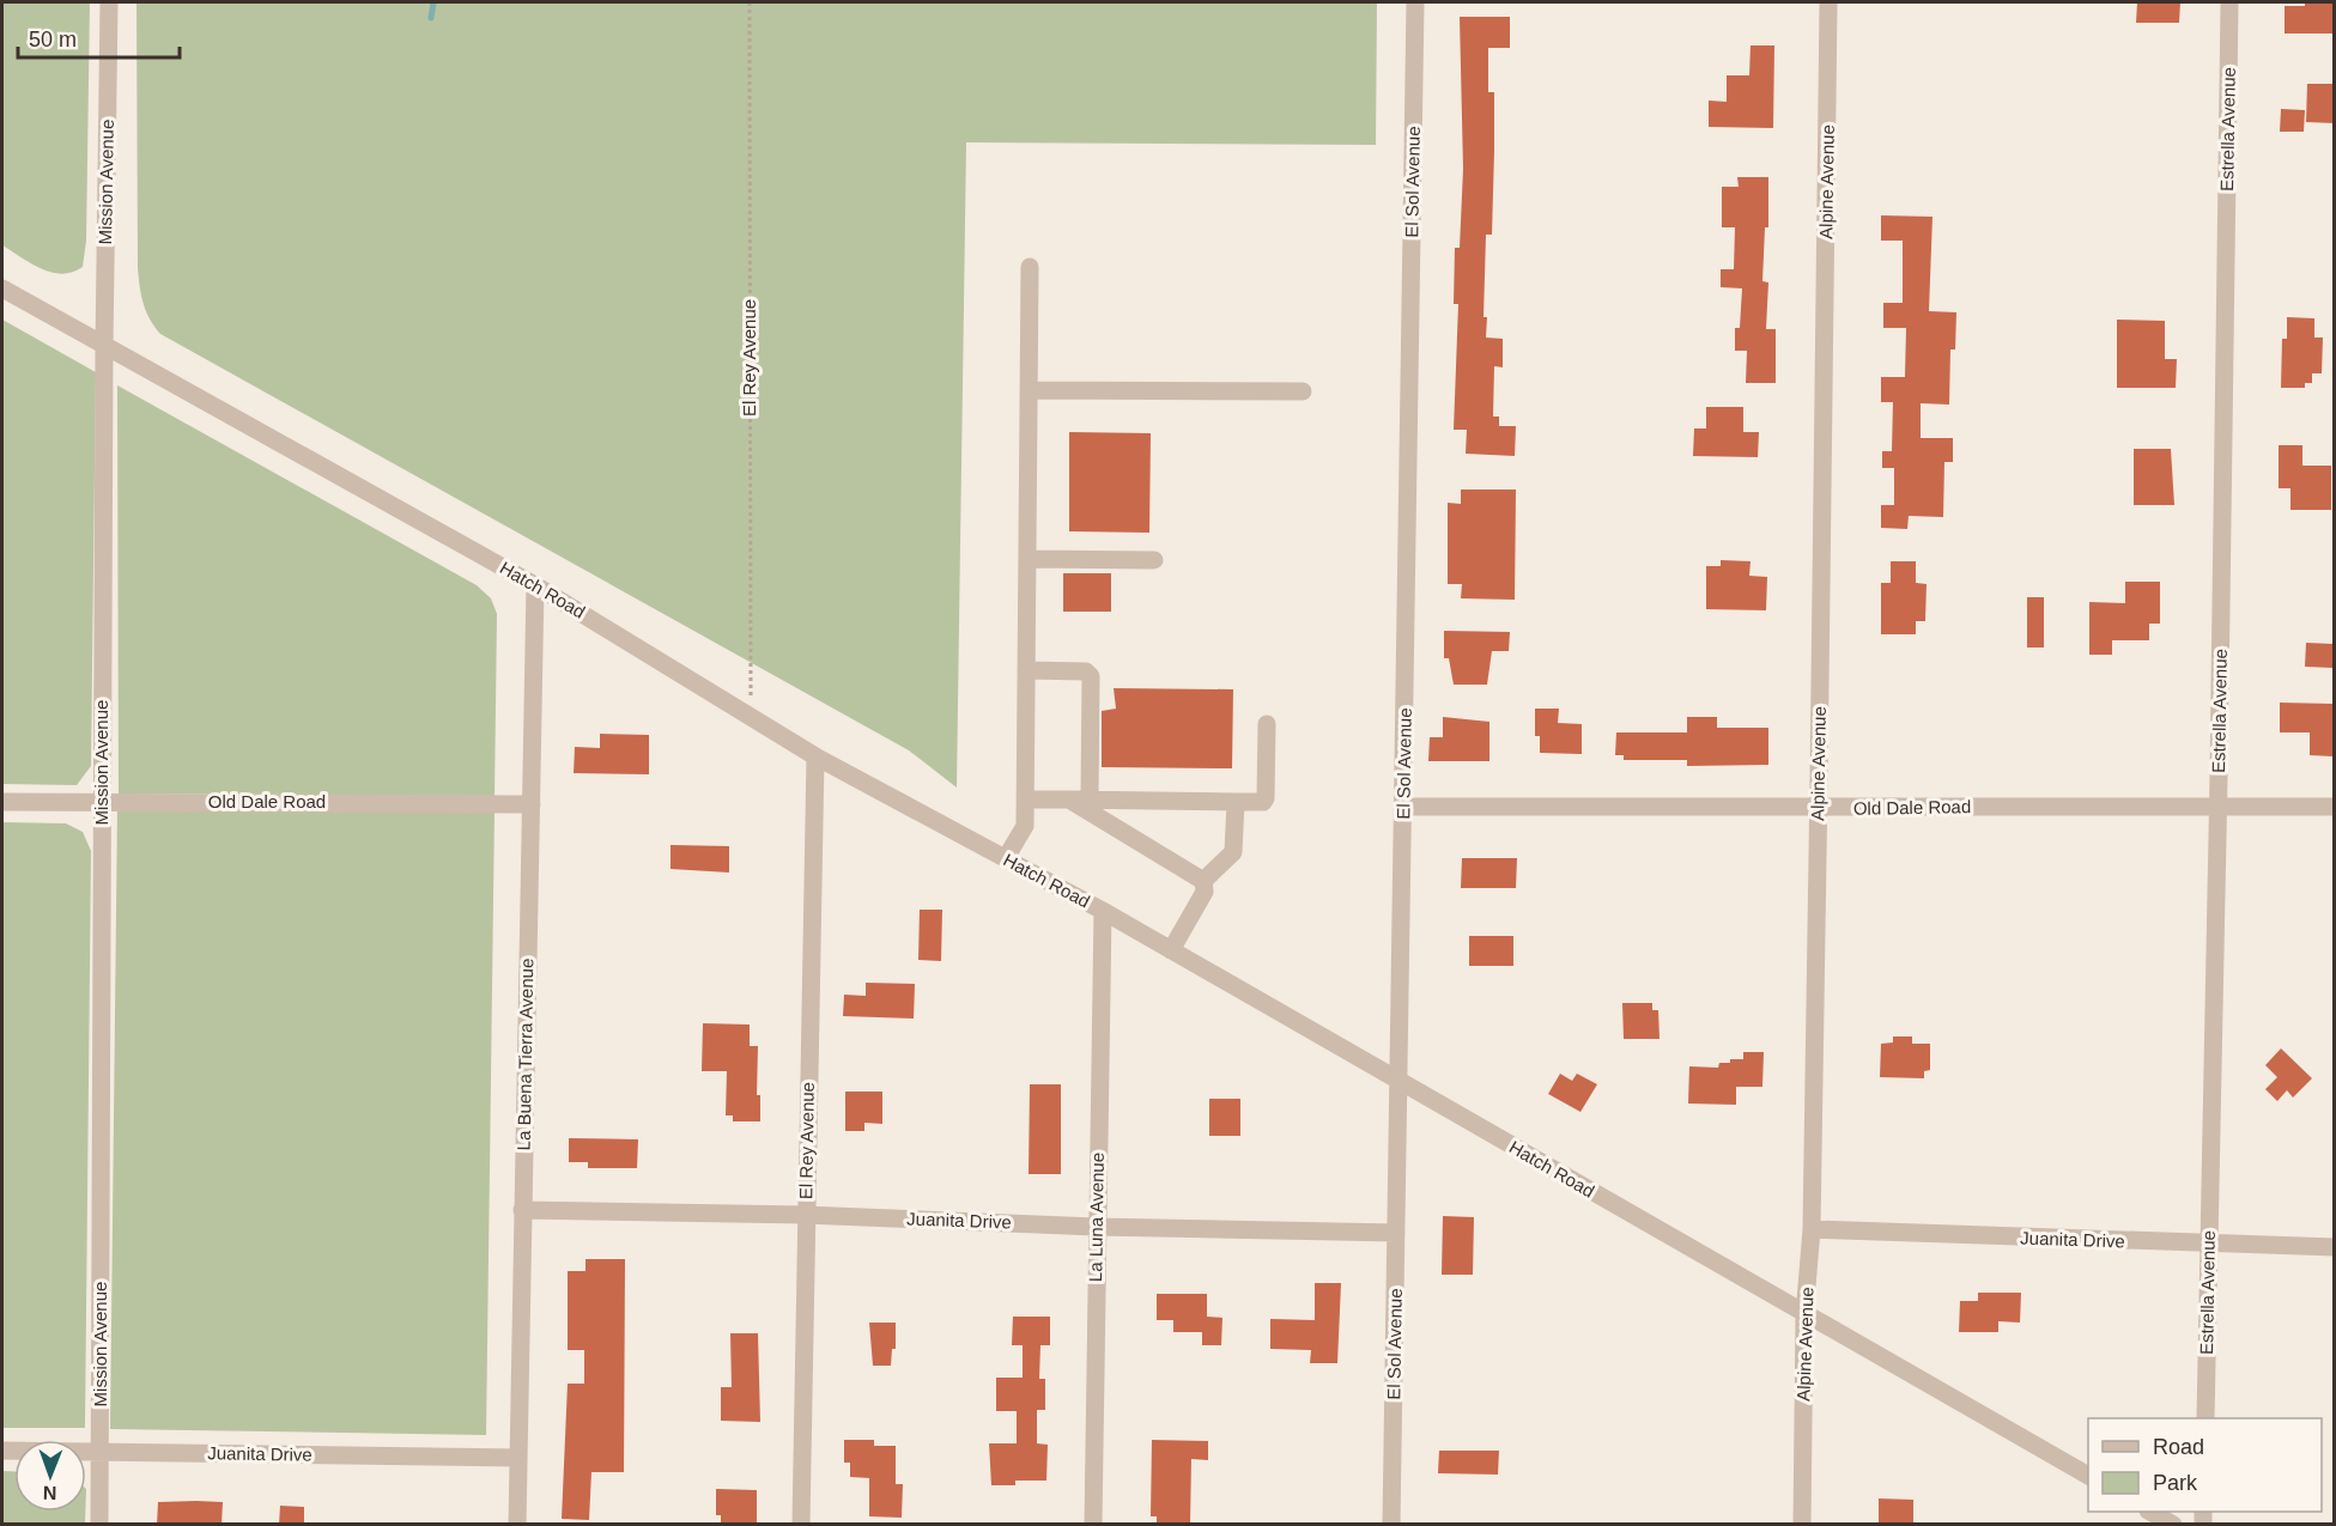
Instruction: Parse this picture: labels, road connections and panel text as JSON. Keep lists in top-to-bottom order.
{
  "streets": {
    "street": [
      "Estrella Avenue",
      "Mission Avenue",
      "El Sol Avenue",
      "Alpine Avenue",
      "El Rey Avenue",
      "Hatch Road",
      "Old Dale Road",
      "La Buena Tierra Avenue",
      "La Luna Avenue",
      "Juanita Drive"
    ]
  },
  "crossings": [
    ["Estrella Avenue", "Old Dale Road"],
    ["Estrella Avenue", "Juanita Drive"],
    ["Mission Avenue", "Hatch Road"],
    ["Mission Avenue", "Old Dale Road"],
    ["Mission Avenue", "Juanita Drive"],
    ["El Sol Avenue", "Hatch Road"],
    ["El Sol Avenue", "Old Dale Road"],
    ["El Sol Avenue", "Juanita Drive"],
    ["Alpine Avenue", "Hatch Road"],
    ["Alpine Avenue", "Old Dale Road"],
    ["Alpine Avenue", "Juanita Drive"],
    ["El Rey Avenue", "Hatch Road"],
    ["El Rey Avenue", "Juanita Drive"],
    ["Hatch Road", "La Buena Tierra Avenue"],
    ["Hatch Road", "La Luna Avenue"],
    ["Old Dale Road", "La Buena Tierra Avenue"],
    ["La Buena Tierra Avenue", "Juanita Drive"],
    ["La Luna Avenue", "Juanita Drive"]
  ],
  "legend": ["Road", "Park"],
  "scale_bar": "50 m",
  "north": "bottom"
}
